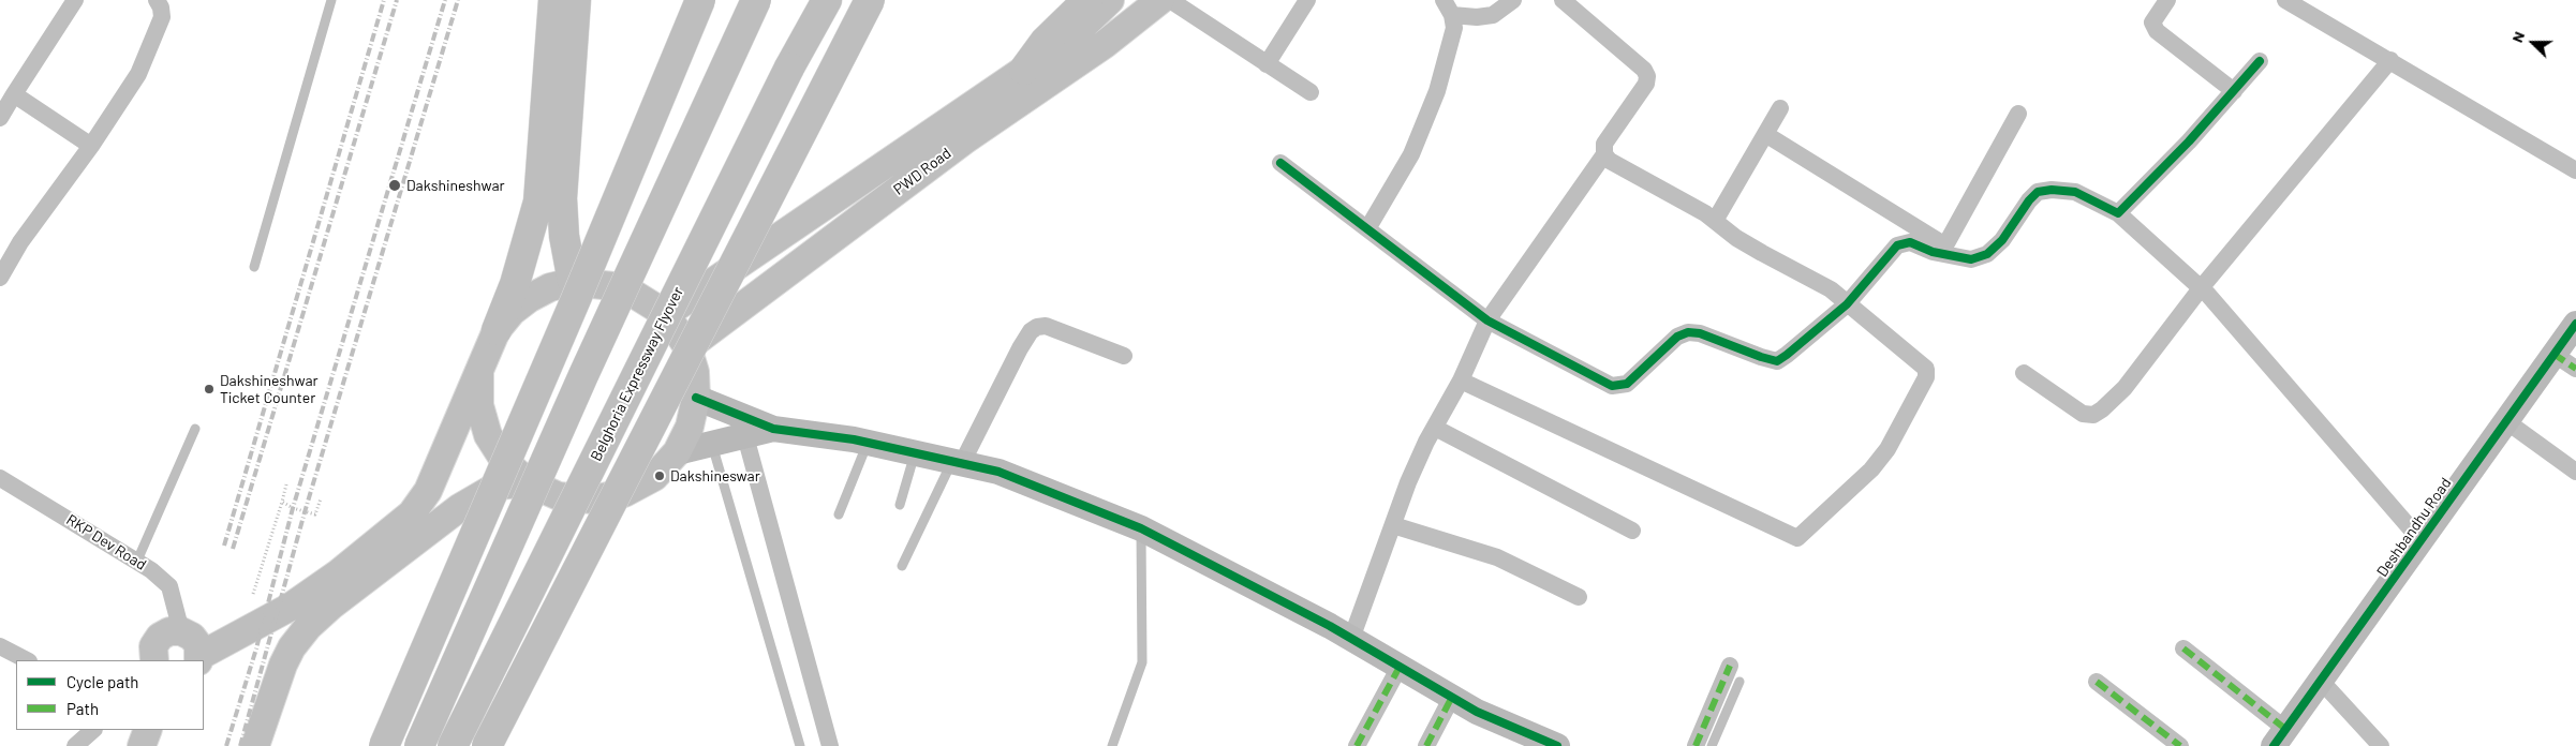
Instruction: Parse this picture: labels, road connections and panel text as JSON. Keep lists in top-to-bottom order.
{
  "streets": {
    "highway": ["Belghoria Expressway Flyover"],
    "main road": ["PWD Road"],
    "street": ["Deshbandhu Road", "RKP Dev Road"]
  },
  "places": ["Dakshineshwar", "Dakshineshwar Ticket Counter", "Dakshineswar"],
  "legend": ["Cycle path", "Path"],
  "north": "left"
}
